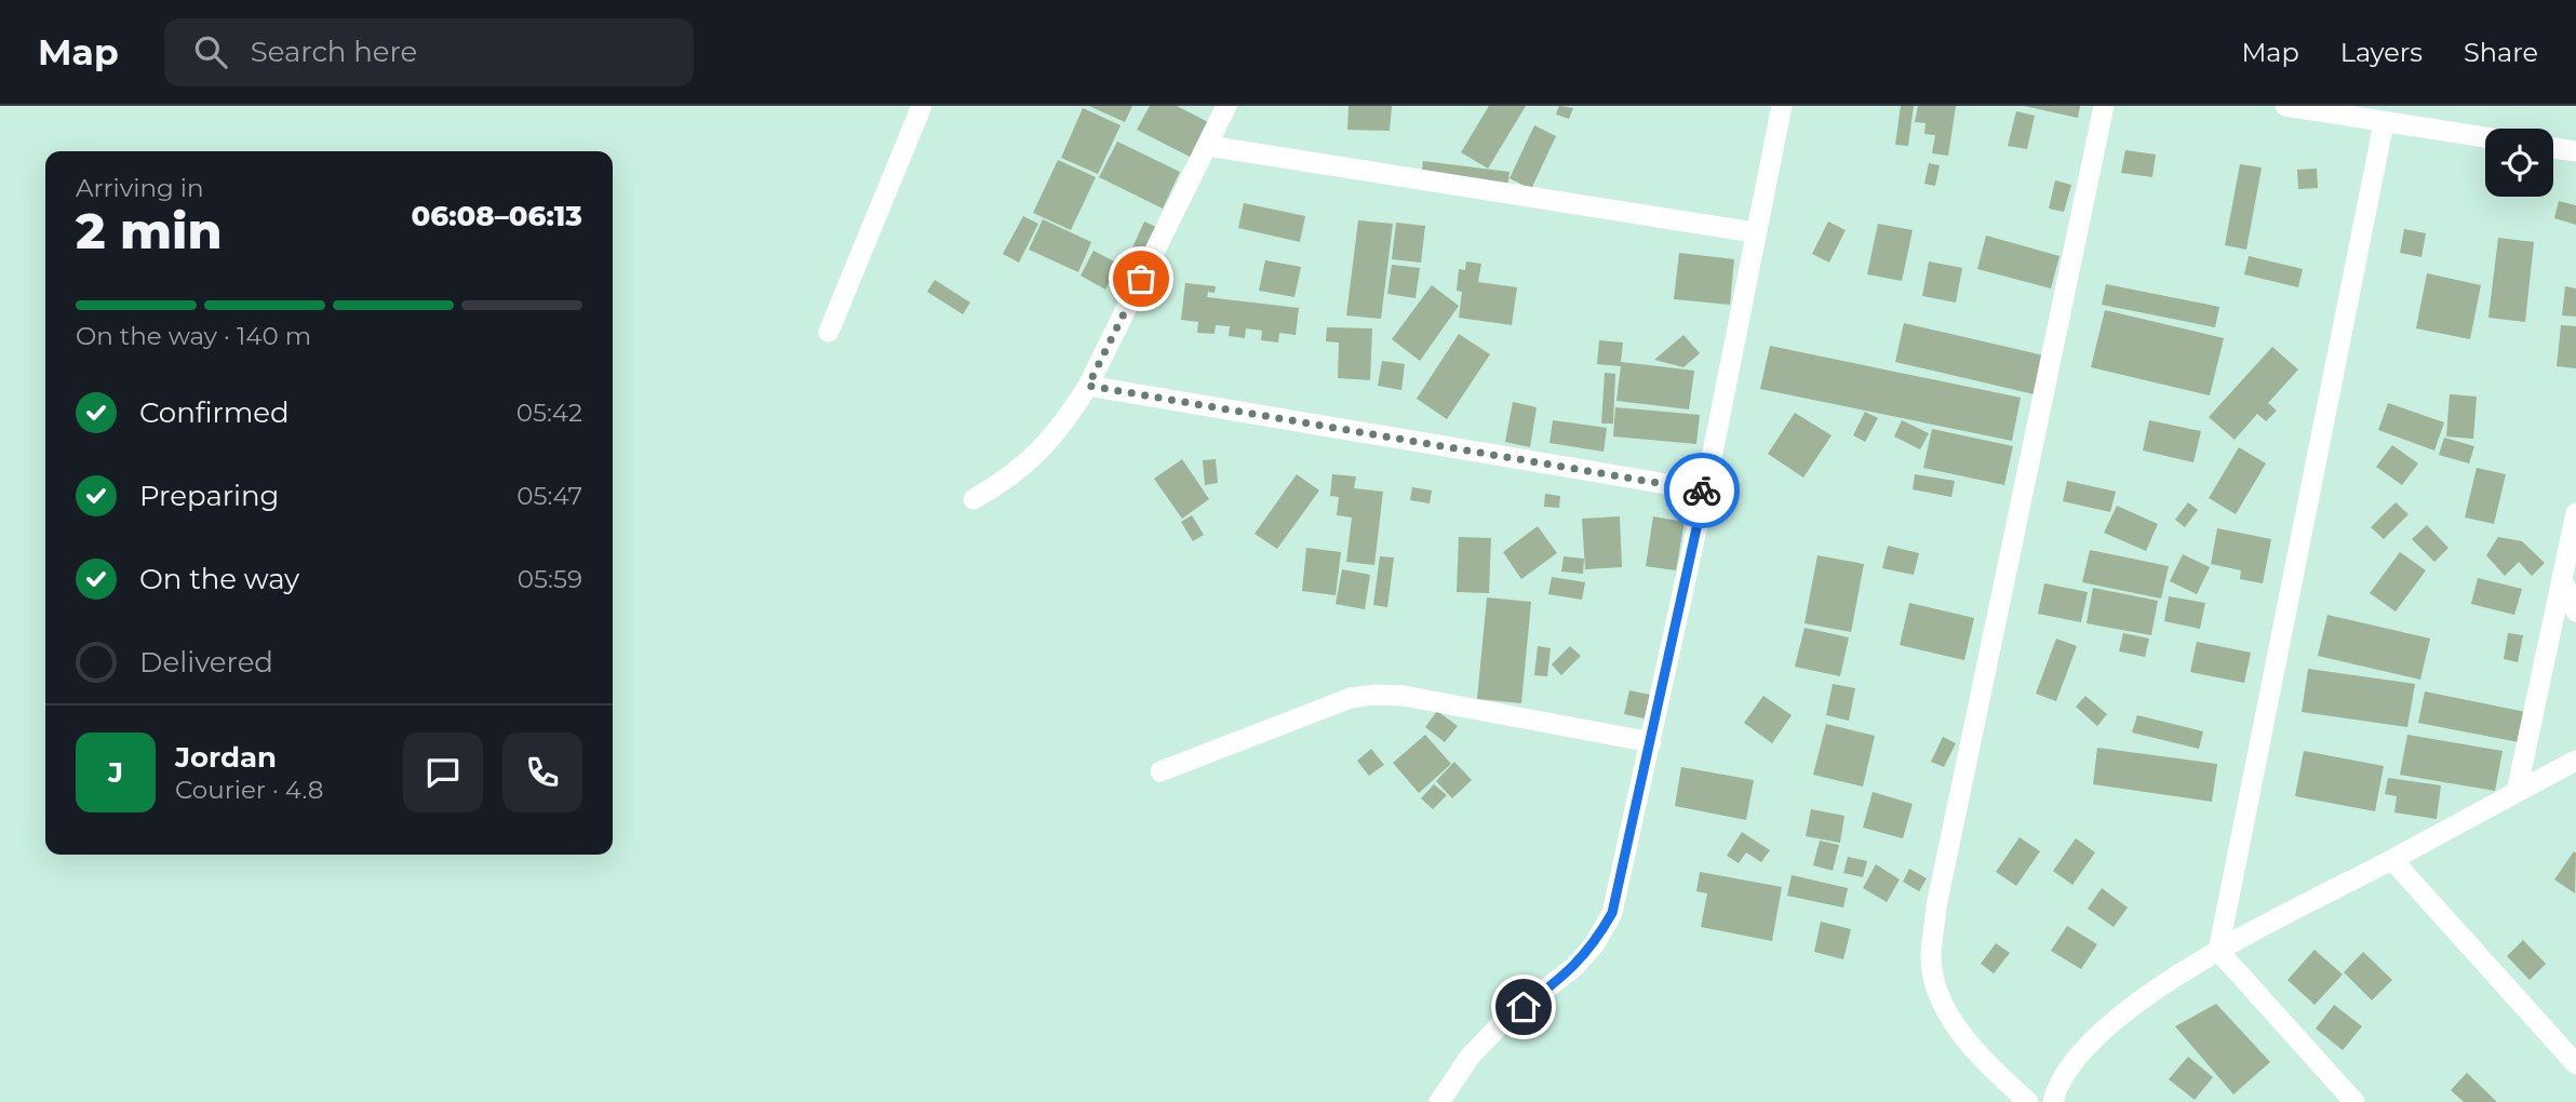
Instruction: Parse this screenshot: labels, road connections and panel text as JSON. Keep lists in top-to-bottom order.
{
  "page": {
    "header": "Map",
    "search": "Search here",
    "nav": ["Map", "Layers", "Share"],
    "heading": ["2 min", "Arriving in", "06:08–06:13"],
    "panel": ["Jordan", "Courier · 4.8"],
    "bar": "On the way · 140 m",
    "list": [
      ["Confirmed", "05:42"],
      ["Preparing", "05:47"],
      ["On the way", "05:59"],
      "Delivered"
    ],
    "round": "J"
  }
}
